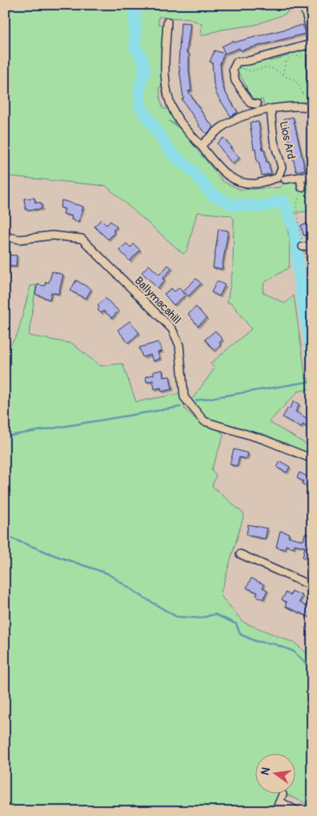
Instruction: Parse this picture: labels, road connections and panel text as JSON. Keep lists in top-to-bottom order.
{
  "streets": {
    "street": ["Lios Ard", "Ballymacahill"]
  },
  "north": "left"
}
